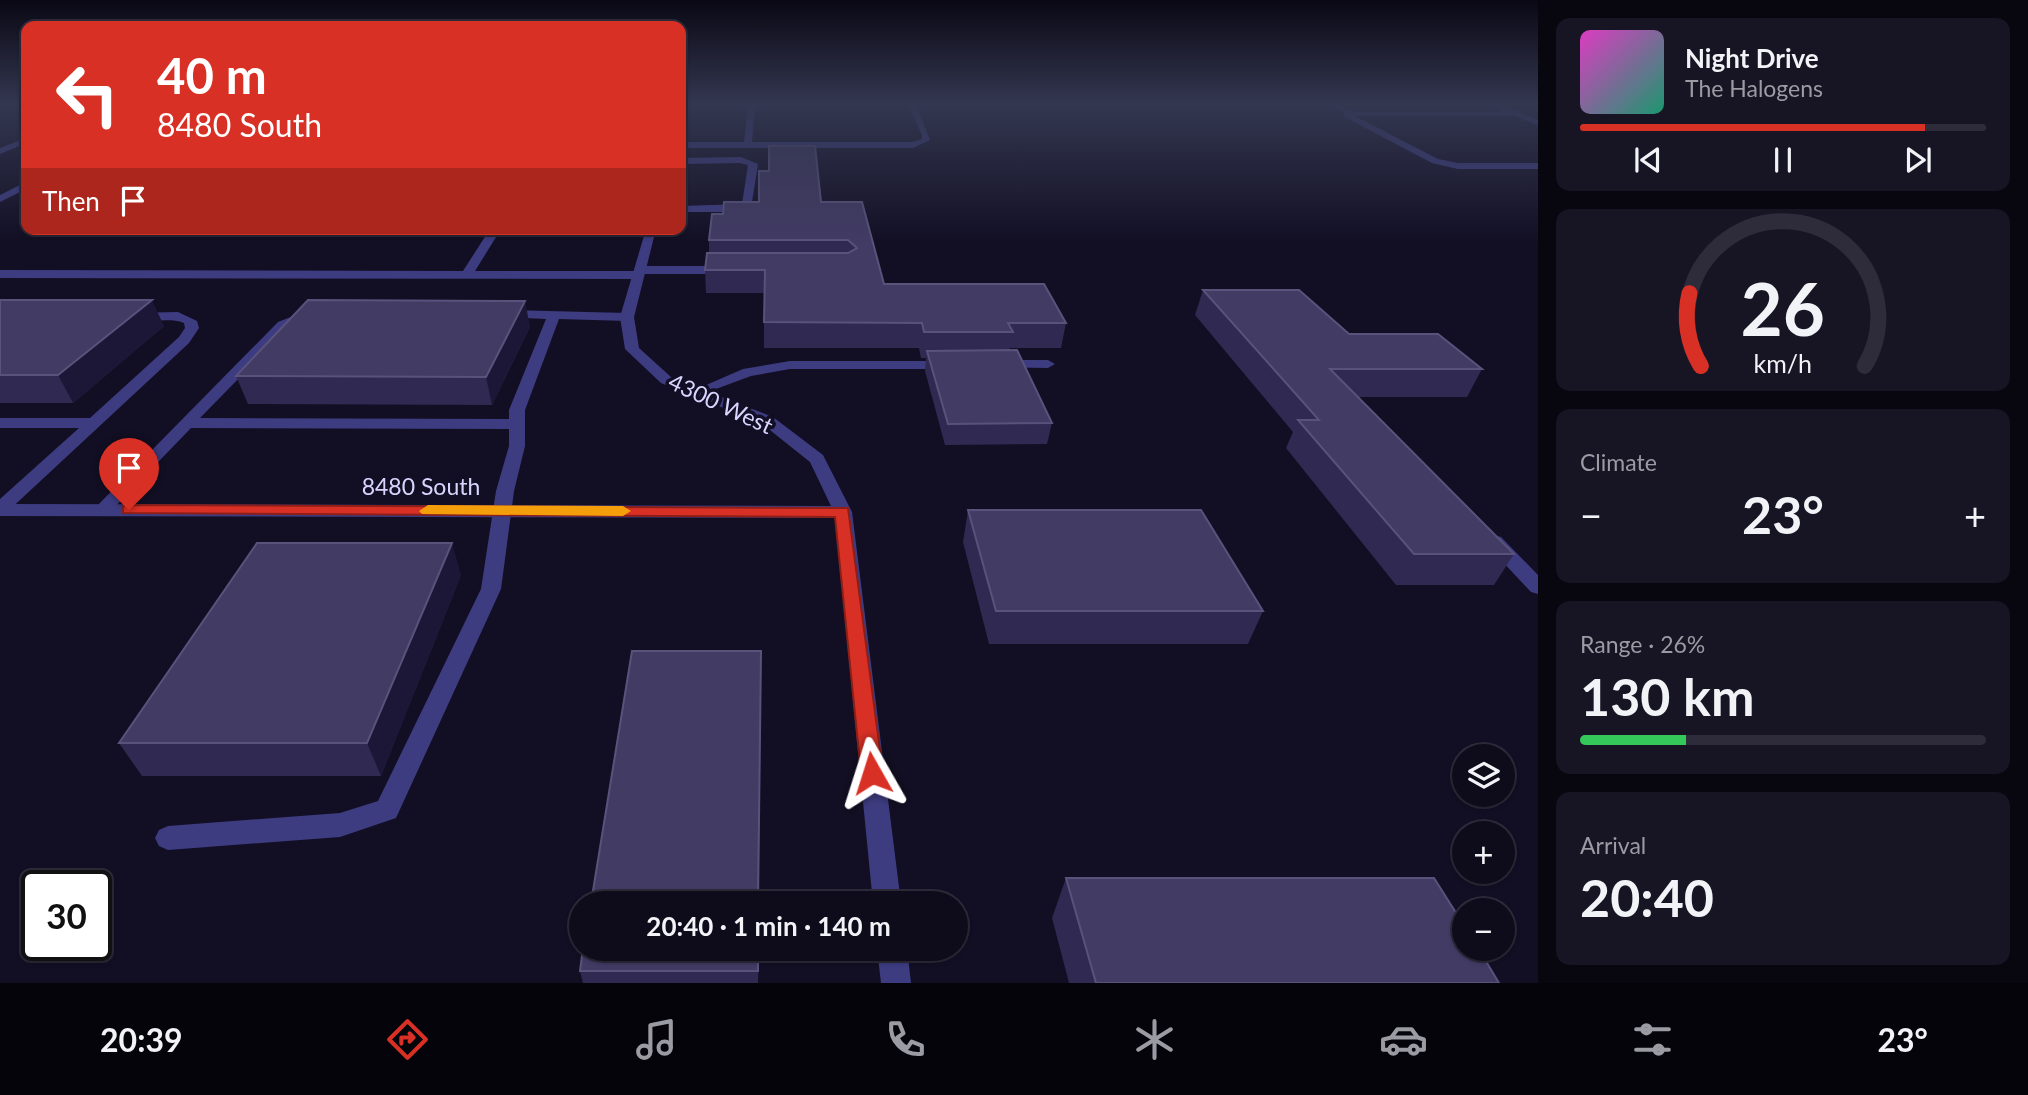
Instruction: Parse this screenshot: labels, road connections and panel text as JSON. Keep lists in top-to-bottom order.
{
  "streets": {
    "street": ["4300 West", "8480 South"]
  },
  "crossings": [
    ["4300 West", "8480 South"]
  ],
  "page": {
    "turn": ["40 m", "8480 South"],
    "song": ["Night Drive", "The Halogens"],
    "then": "Then",
    "tile": [
      "Climate",
      ["Range · 26%", "130 km"],
      ["Arrival", "20:40"]
    ],
    "heat": ["−", "23°", "+"],
    "map_buttons": ["+", "−"],
    "limit": "30",
    "trip": "20:40 · 1 min · 140 m",
    "tabs": ["20:39", "23°"],
    "gauge": ["26", "km/h"]
  }
}
